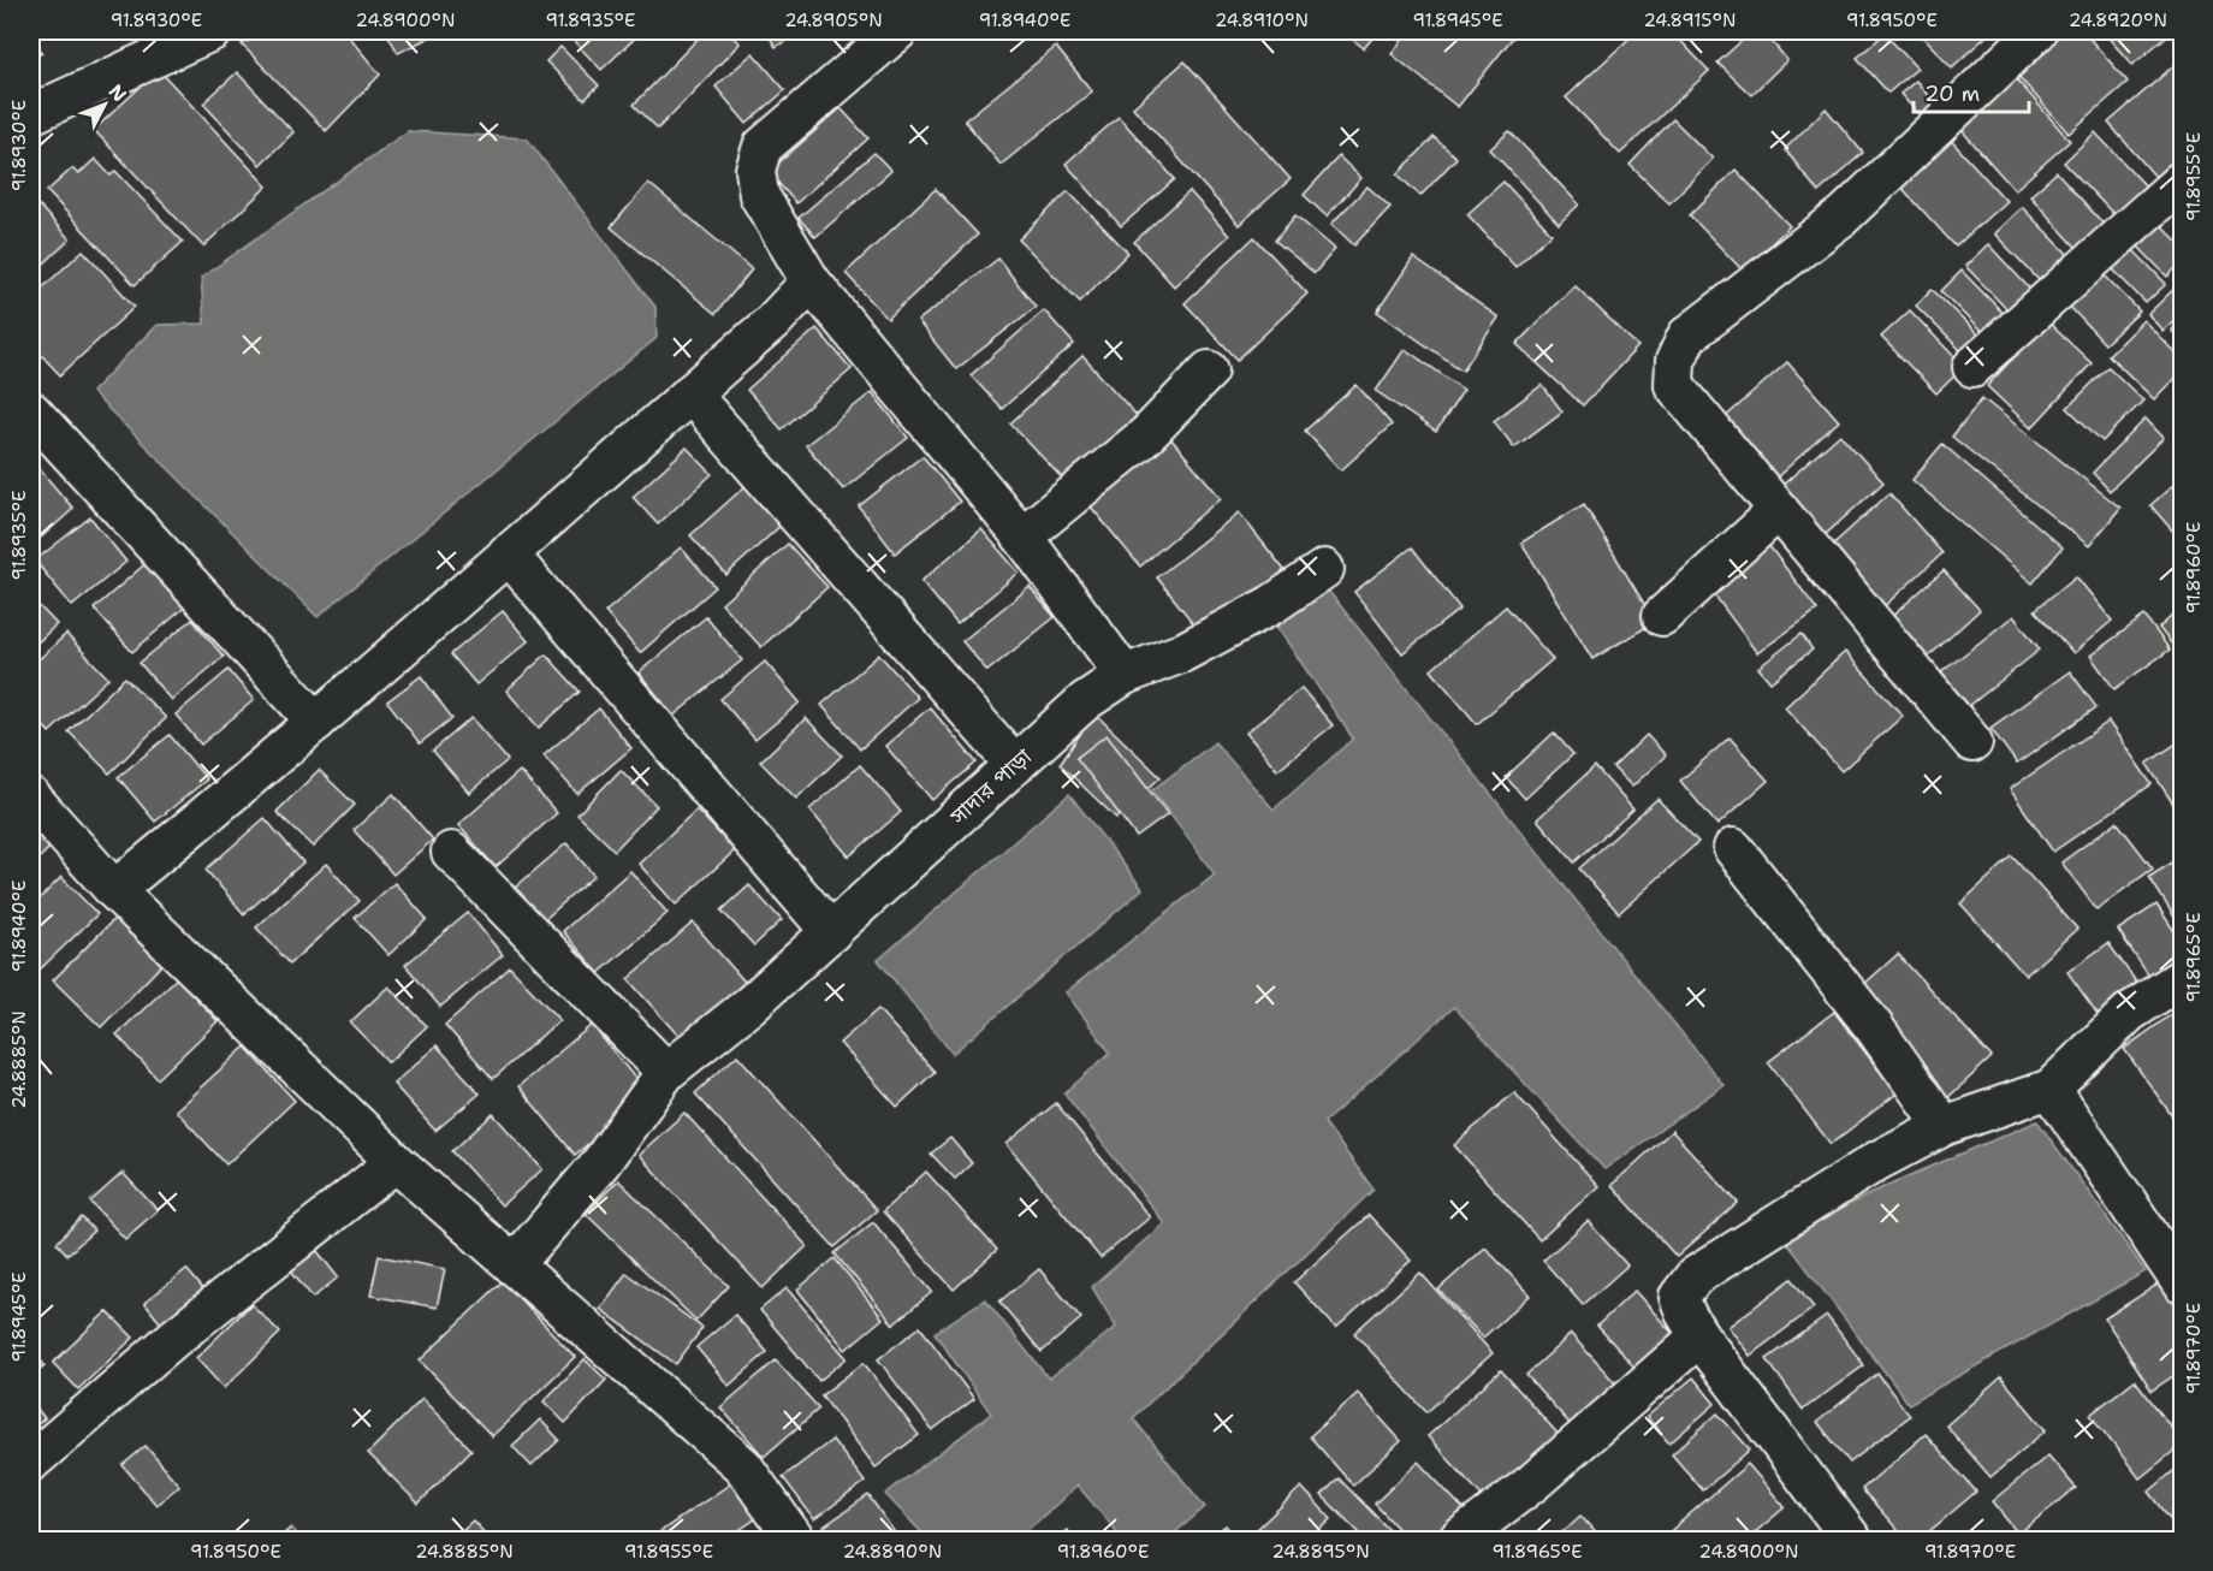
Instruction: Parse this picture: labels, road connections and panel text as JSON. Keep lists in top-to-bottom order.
{
  "streets": {
    "street": ["সাদার পাড়া"]
  },
  "scale_bar": "20 m",
  "north": "top right",
  "coordinates": [
    "91.8930°E",
    "24.8900°N",
    "91.8935°E",
    "24.8905°N",
    "91.8940°E",
    "24.8910°N",
    "91.8945°E",
    "24.8915°N",
    "91.8950°E",
    "24.8920°N",
    "91.8955°E",
    "91.8960°E",
    "91.8965°E",
    "24.8885°N",
    "91.8970°E",
    "24.8890°N",
    "24.8895°N"
  ]
}
